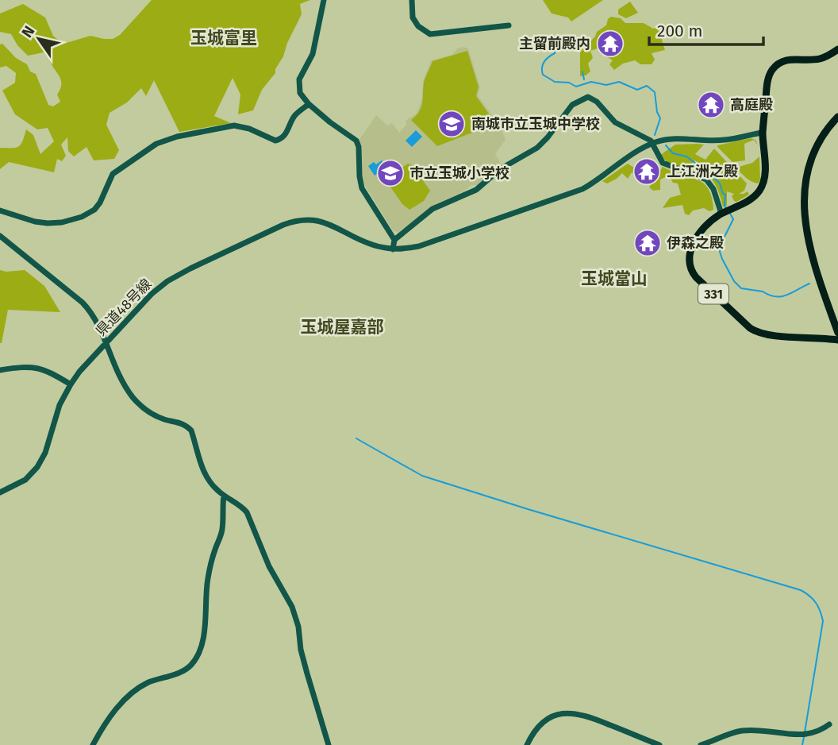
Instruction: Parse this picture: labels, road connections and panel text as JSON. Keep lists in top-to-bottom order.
{
  "streets": {
    "highway": ["331"],
    "street": ["県道48号線"]
  },
  "crossings": [
    ["331", "県道48号線"]
  ],
  "districts": ["玉城富里", "玉城當山", "玉城屋嘉部"],
  "places": {
    "temple": [
      "主留前殿内",
      "高庭殿",
      "上江洲之殿",
      "伊森之殿"
    ],
    "school or university": ["南城市立玉城中学校", "市立玉城小学校"]
  },
  "scale_bar": "200 m",
  "north": "top left"
}
